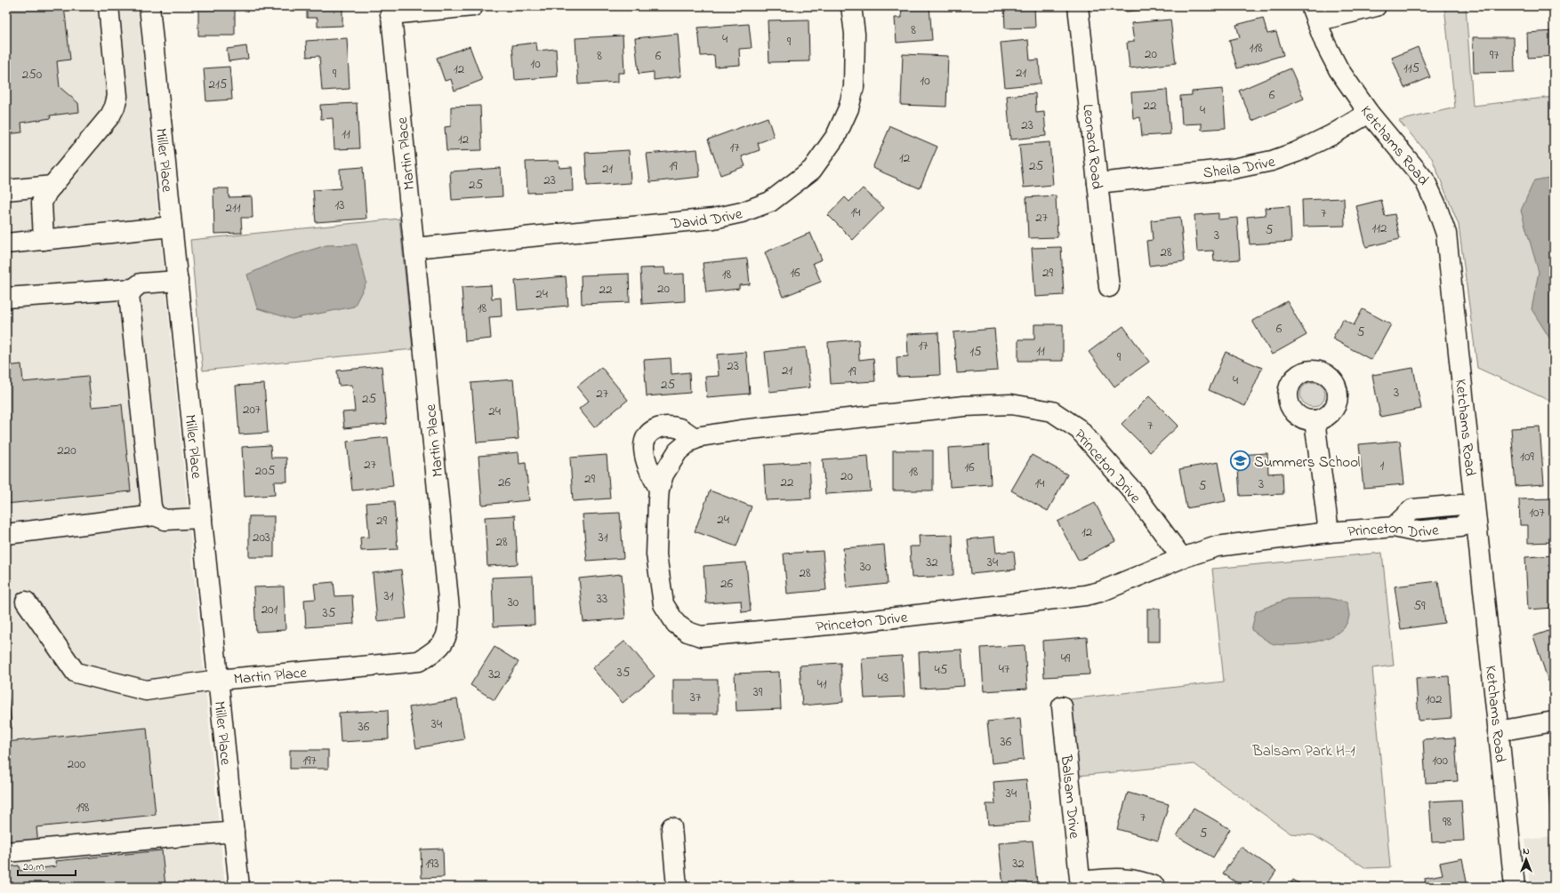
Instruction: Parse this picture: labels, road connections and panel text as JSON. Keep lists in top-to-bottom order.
{
  "streets": {
    "street": [
      "Ketchams Road",
      "Leonard Road",
      "Martin Place",
      "Miller Place",
      "Sheila Drive",
      "David Drive",
      "Princeton Drive",
      "Balsam Drive"
    ]
  },
  "crossings": [
    ["Ketchams Road", "Sheila Drive"],
    ["Ketchams Road", "Princeton Drive"],
    ["Leonard Road", "Sheila Drive"],
    ["Martin Place", "Miller Place"],
    ["Martin Place", "David Drive"]
  ],
  "parks": ["Balsam Park H-1"],
  "places": {
    "school or university": ["Summers School"]
  },
  "house_numbers": [
    "8",
    "4",
    "9",
    "118",
    "20",
    "97",
    "8",
    "6",
    "10",
    "115",
    "12",
    "21",
    "9",
    "250",
    "10",
    "215",
    "6",
    "22",
    "4",
    "23",
    "11",
    "12",
    "17",
    "12",
    "19",
    "25",
    "21",
    "23",
    "25",
    "13",
    "211",
    "14",
    "7",
    "27",
    "112",
    "5",
    "3",
    "28",
    "16",
    "29",
    "18",
    "20",
    "22",
    "24",
    "18",
    "6",
    "5",
    "17",
    "11",
    "15",
    "9",
    "23",
    "21",
    "19",
    "4",
    "25",
    "3",
    "27",
    "25",
    "207",
    "24",
    "7",
    "220",
    "109",
    "27",
    "1",
    "16",
    "205",
    "18",
    "20",
    "29",
    "26",
    "22",
    "14",
    "3",
    "5",
    "107",
    "24",
    "29",
    "12",
    "203",
    "31",
    "28",
    "32",
    "34",
    "30",
    "28",
    "26",
    "31",
    "33",
    "30",
    "59",
    "201",
    "35",
    "49",
    "47",
    "45",
    "35",
    "32",
    "43",
    "41",
    "39",
    "37",
    "102",
    "34",
    "36",
    "36",
    "197",
    "100",
    "200",
    "34",
    "198",
    "7",
    "98",
    "5",
    "193",
    "32"
  ],
  "scale_bar": "20 m",
  "north": "top"
}
